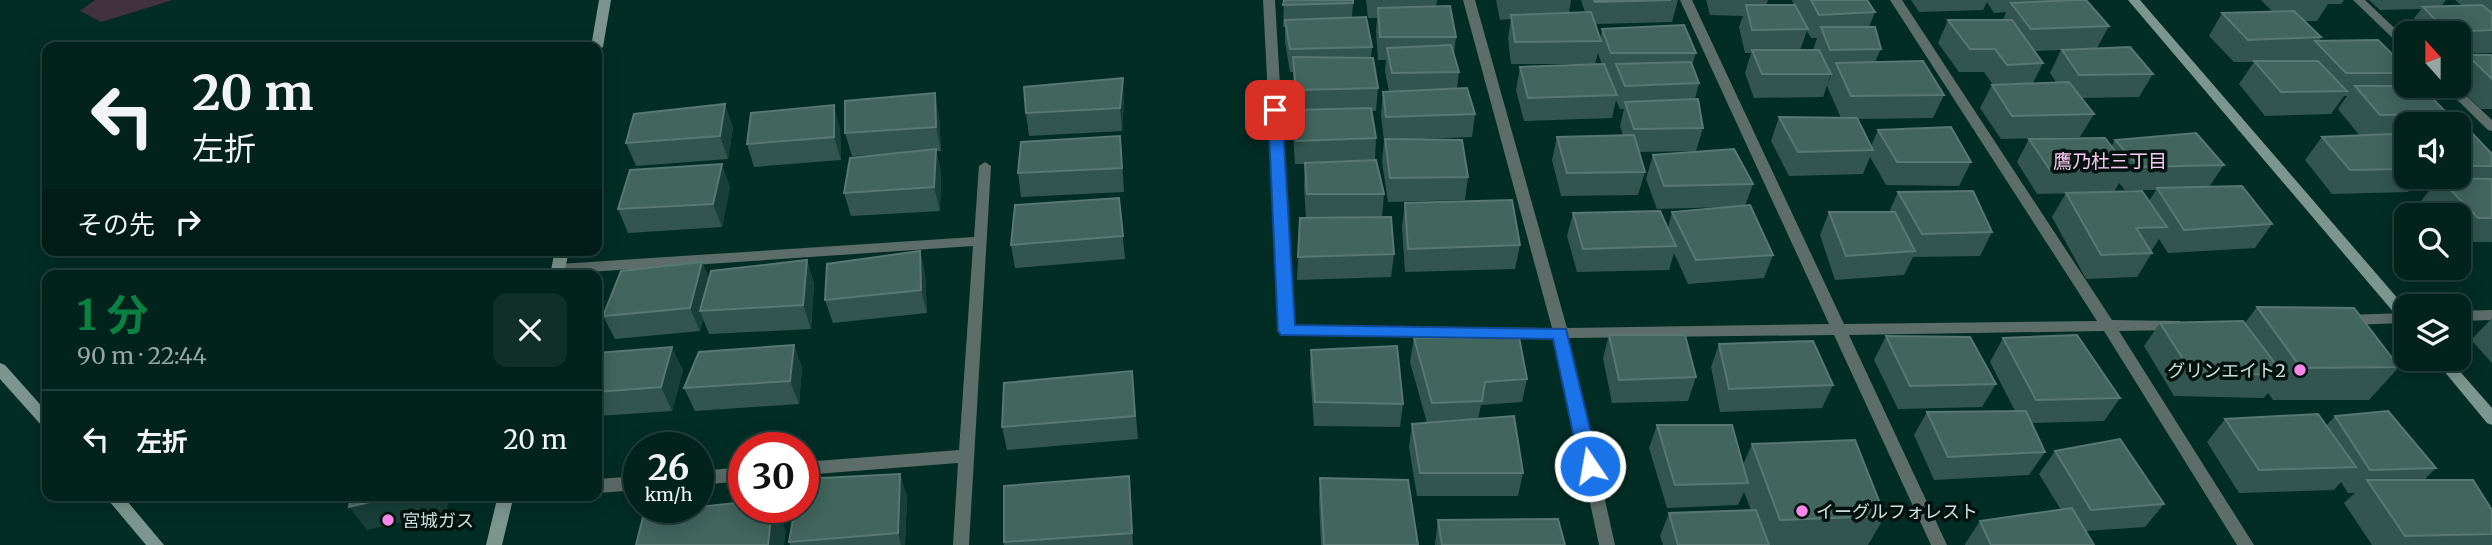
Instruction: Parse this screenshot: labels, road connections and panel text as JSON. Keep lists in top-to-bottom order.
{
  "districts": ["鷹乃杜三丁目"],
  "places": ["グリンエイト2", "イーグルフォレスト", "宮城ガス"],
  "north": "top",
  "page": {
    "turn": ["20 m", "左折"],
    "then": "その先",
    "heading": ["1 分", "90 m · 22:44"],
    "list": [
      {
        "name": "左折",
        "value": "20 m"
      }
    ],
    "speed": "26 km/h",
    "limit": "30"
  }
}
